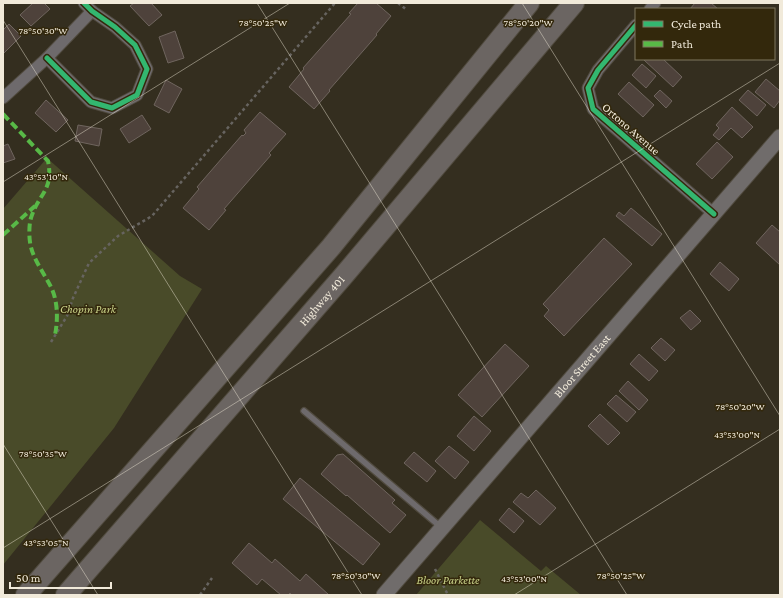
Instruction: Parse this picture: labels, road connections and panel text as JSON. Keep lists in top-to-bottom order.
{
  "streets": {
    "highway": ["Highway 401"],
    "main road": ["Bloor Street East"],
    "street": ["Ortono Avenue"]
  },
  "crossings": [
    ["Ortono Avenue", "Bloor Street East"]
  ],
  "parks": ["Chopin Park", "Bloor Parkette"],
  "legend": ["Cycle path", "Path"],
  "scale_bar": "50 m",
  "coordinates": [
    "78°50'25\"W",
    "78°50'20\"W",
    "78°50'30\"W",
    "43°53'10\"N",
    "43°53'00\"N",
    "78°50'35\"W",
    "43°53'05\"N"
  ]
}
